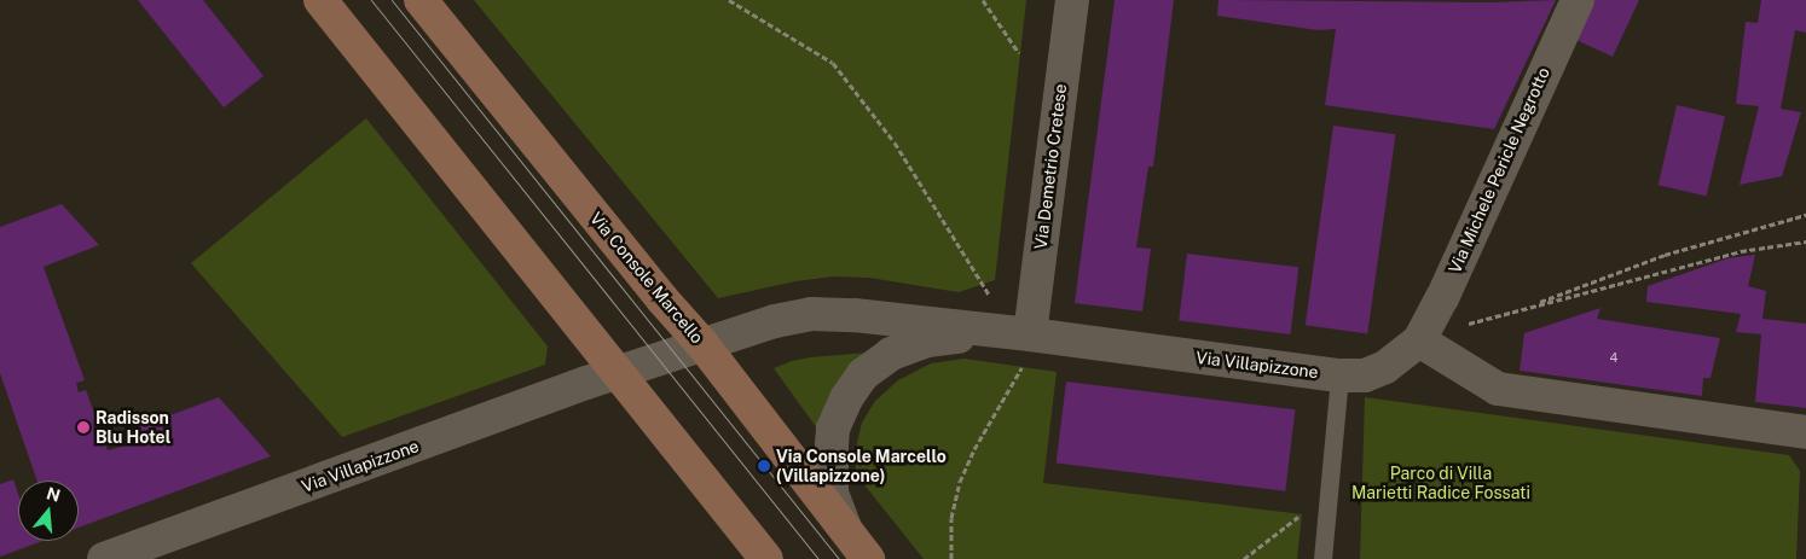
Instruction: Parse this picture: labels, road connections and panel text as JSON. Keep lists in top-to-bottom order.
{
  "streets": {
    "main road": ["Via Console Marcello"],
    "street": ["Via Demetrio Cretese", "Via Michele Pericle Negrotto", "Via Villapizzone"]
  },
  "crossings": [
    ["Via Demetrio Cretese", "Via Villapizzone"],
    ["Via Michele Pericle Negrotto", "Via Villapizzone"],
    ["Via Console Marcello", "Via Villapizzone"]
  ],
  "parks": ["Parco di Villa Marietti Radice Fossati"],
  "places": ["Radisson Blu Hotel", "Via Console Marcello (Villapizzone)"],
  "house_numbers": ["4"],
  "north": "top"
}
